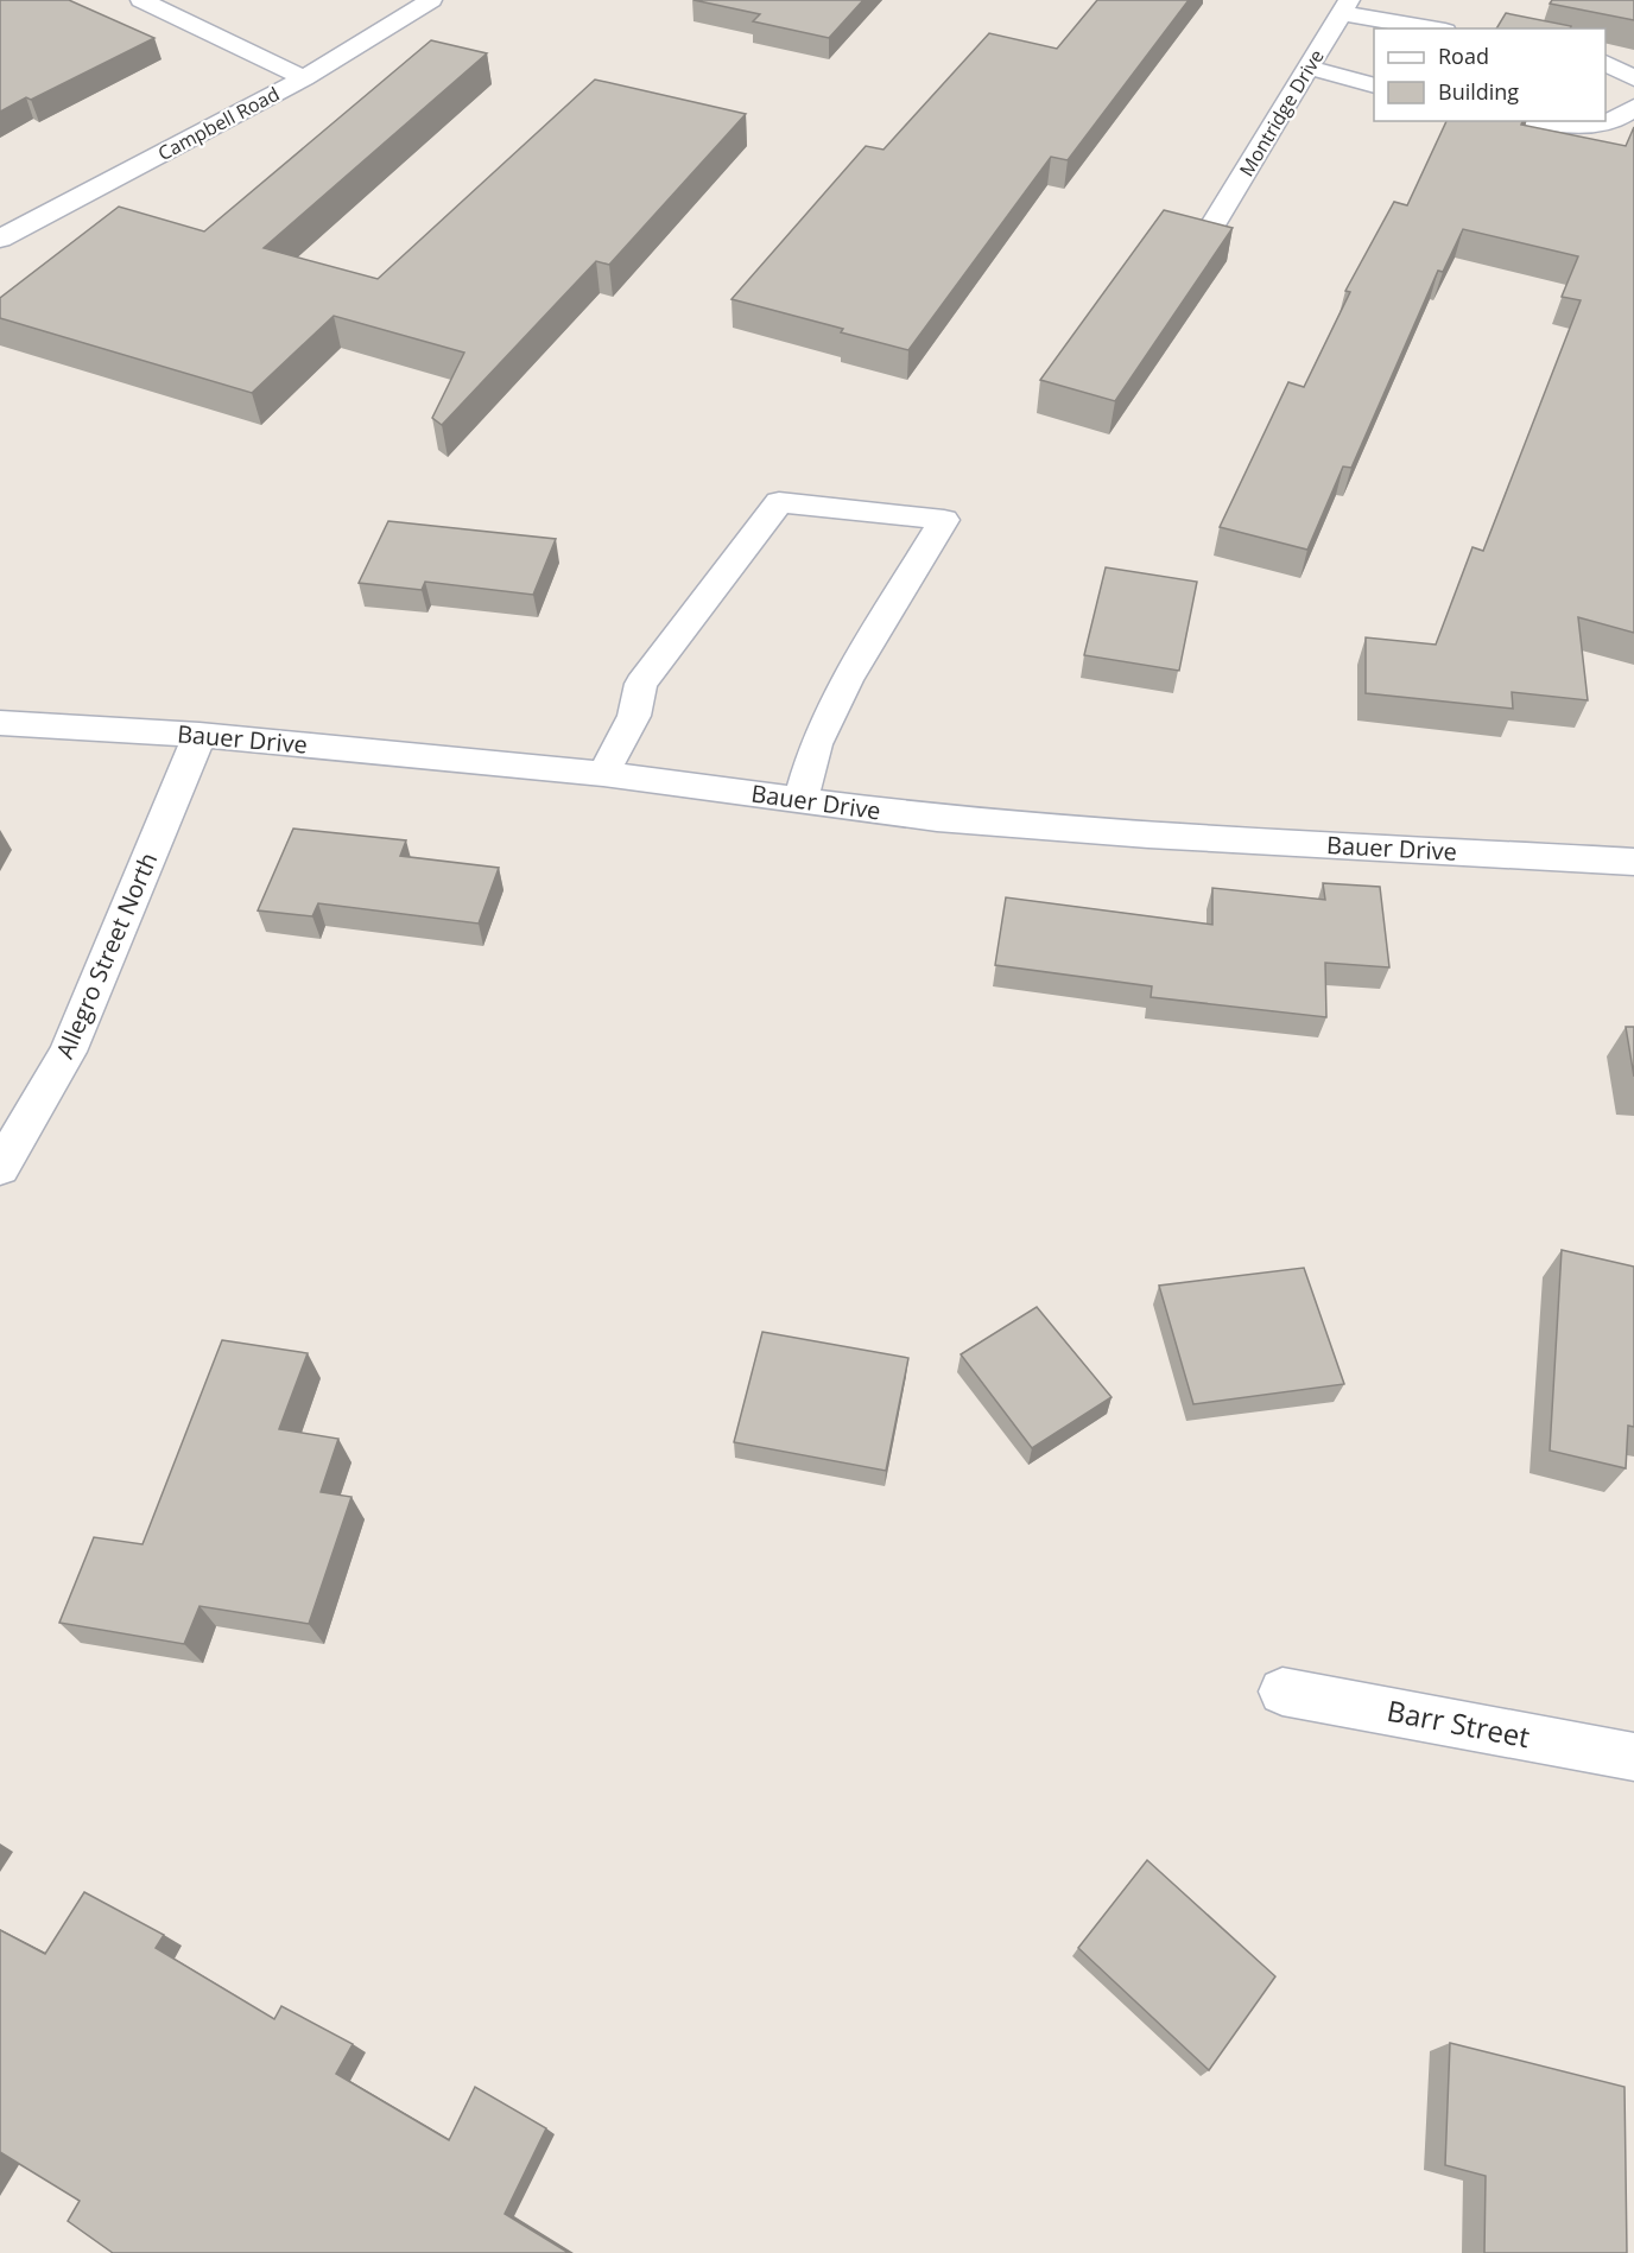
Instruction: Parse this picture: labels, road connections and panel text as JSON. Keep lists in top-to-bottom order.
{
  "streets": {
    "street": [
      "Montridge Drive",
      "Campbell Road",
      "Bauer Drive",
      "Allegro Street North",
      "Barr Street"
    ]
  },
  "crossings": [
    ["Bauer Drive", "Allegro Street North"]
  ],
  "legend": ["Road", "Building"]
}
